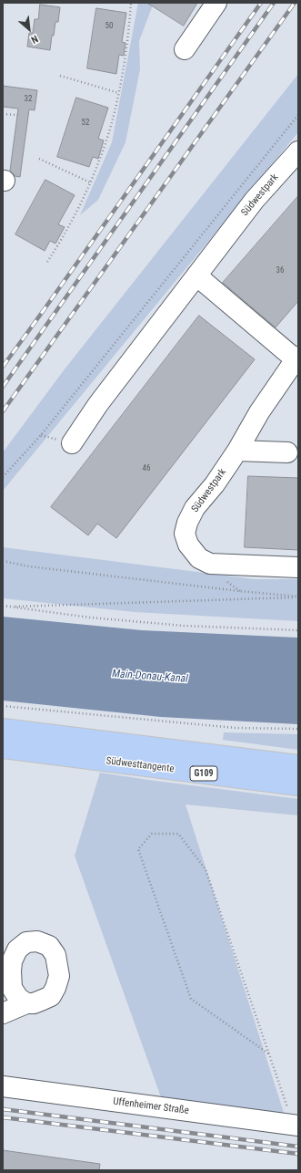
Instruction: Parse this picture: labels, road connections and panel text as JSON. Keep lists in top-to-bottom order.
{
  "streets": {
    "highway": ["Südwesttangente", "G109"],
    "street": ["Südwestpark", "Uffenheimer Straße"]
  },
  "water": ["Main-Donau-Kanal"],
  "house_numbers": [
    "50",
    "32",
    "52",
    "36",
    "46"
  ],
  "north": "bottom right"
}
